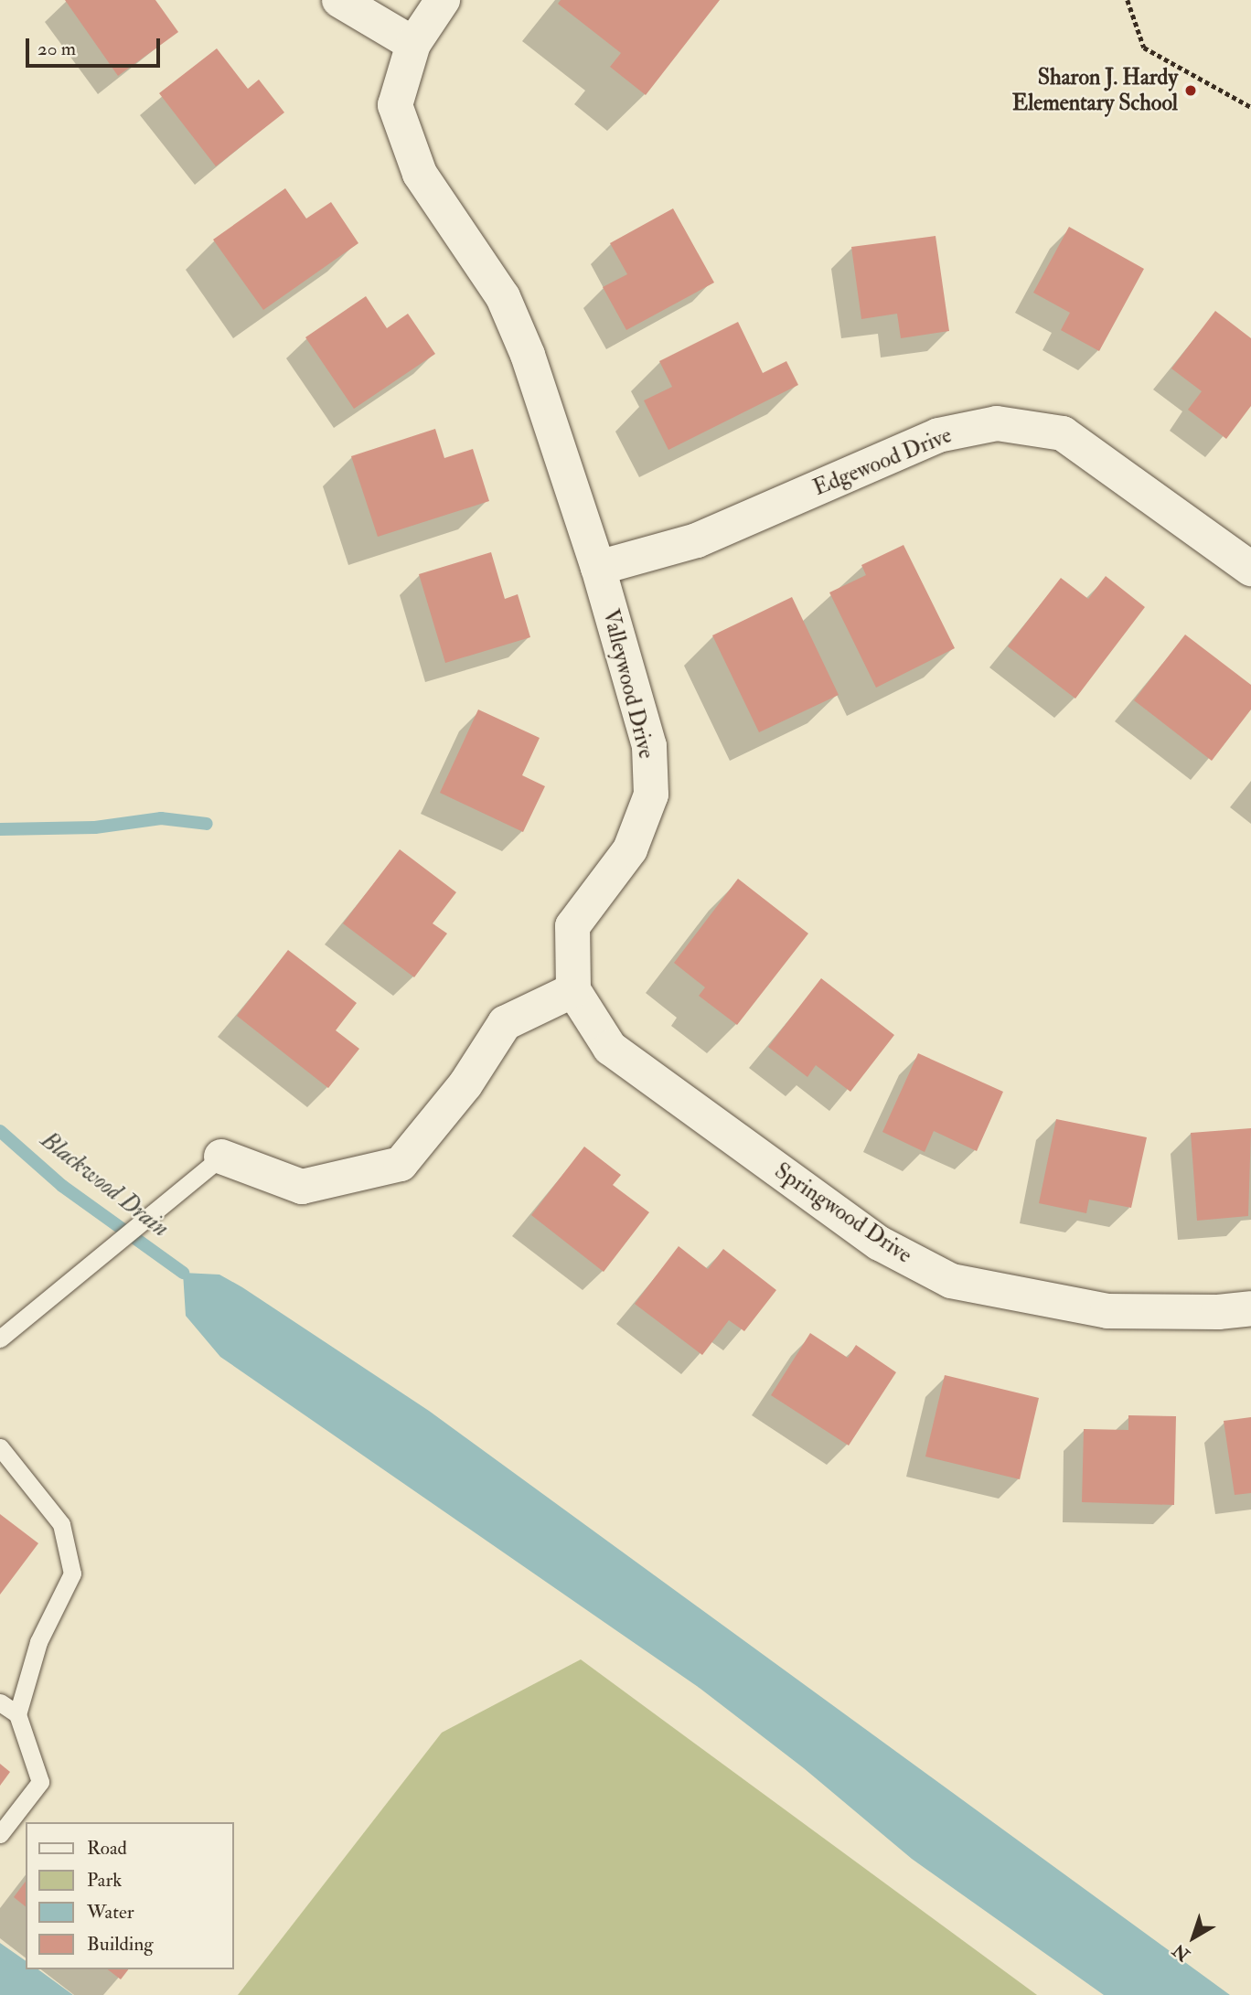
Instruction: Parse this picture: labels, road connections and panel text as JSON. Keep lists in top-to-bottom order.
{
  "streets": {
    "street": ["Edgewood Drive", "Valleywood Drive", "Springwood Drive"]
  },
  "crossings": [
    ["Edgewood Drive", "Valleywood Drive"],
    ["Valleywood Drive", "Springwood Drive"]
  ],
  "water": ["Blackwood Drain"],
  "places": ["Sharon J. Hardy Elementary School"],
  "legend": [
    "Road",
    "Park",
    "Water",
    "Building"
  ],
  "scale_bar": "20 m",
  "north": "bottom left"
}
